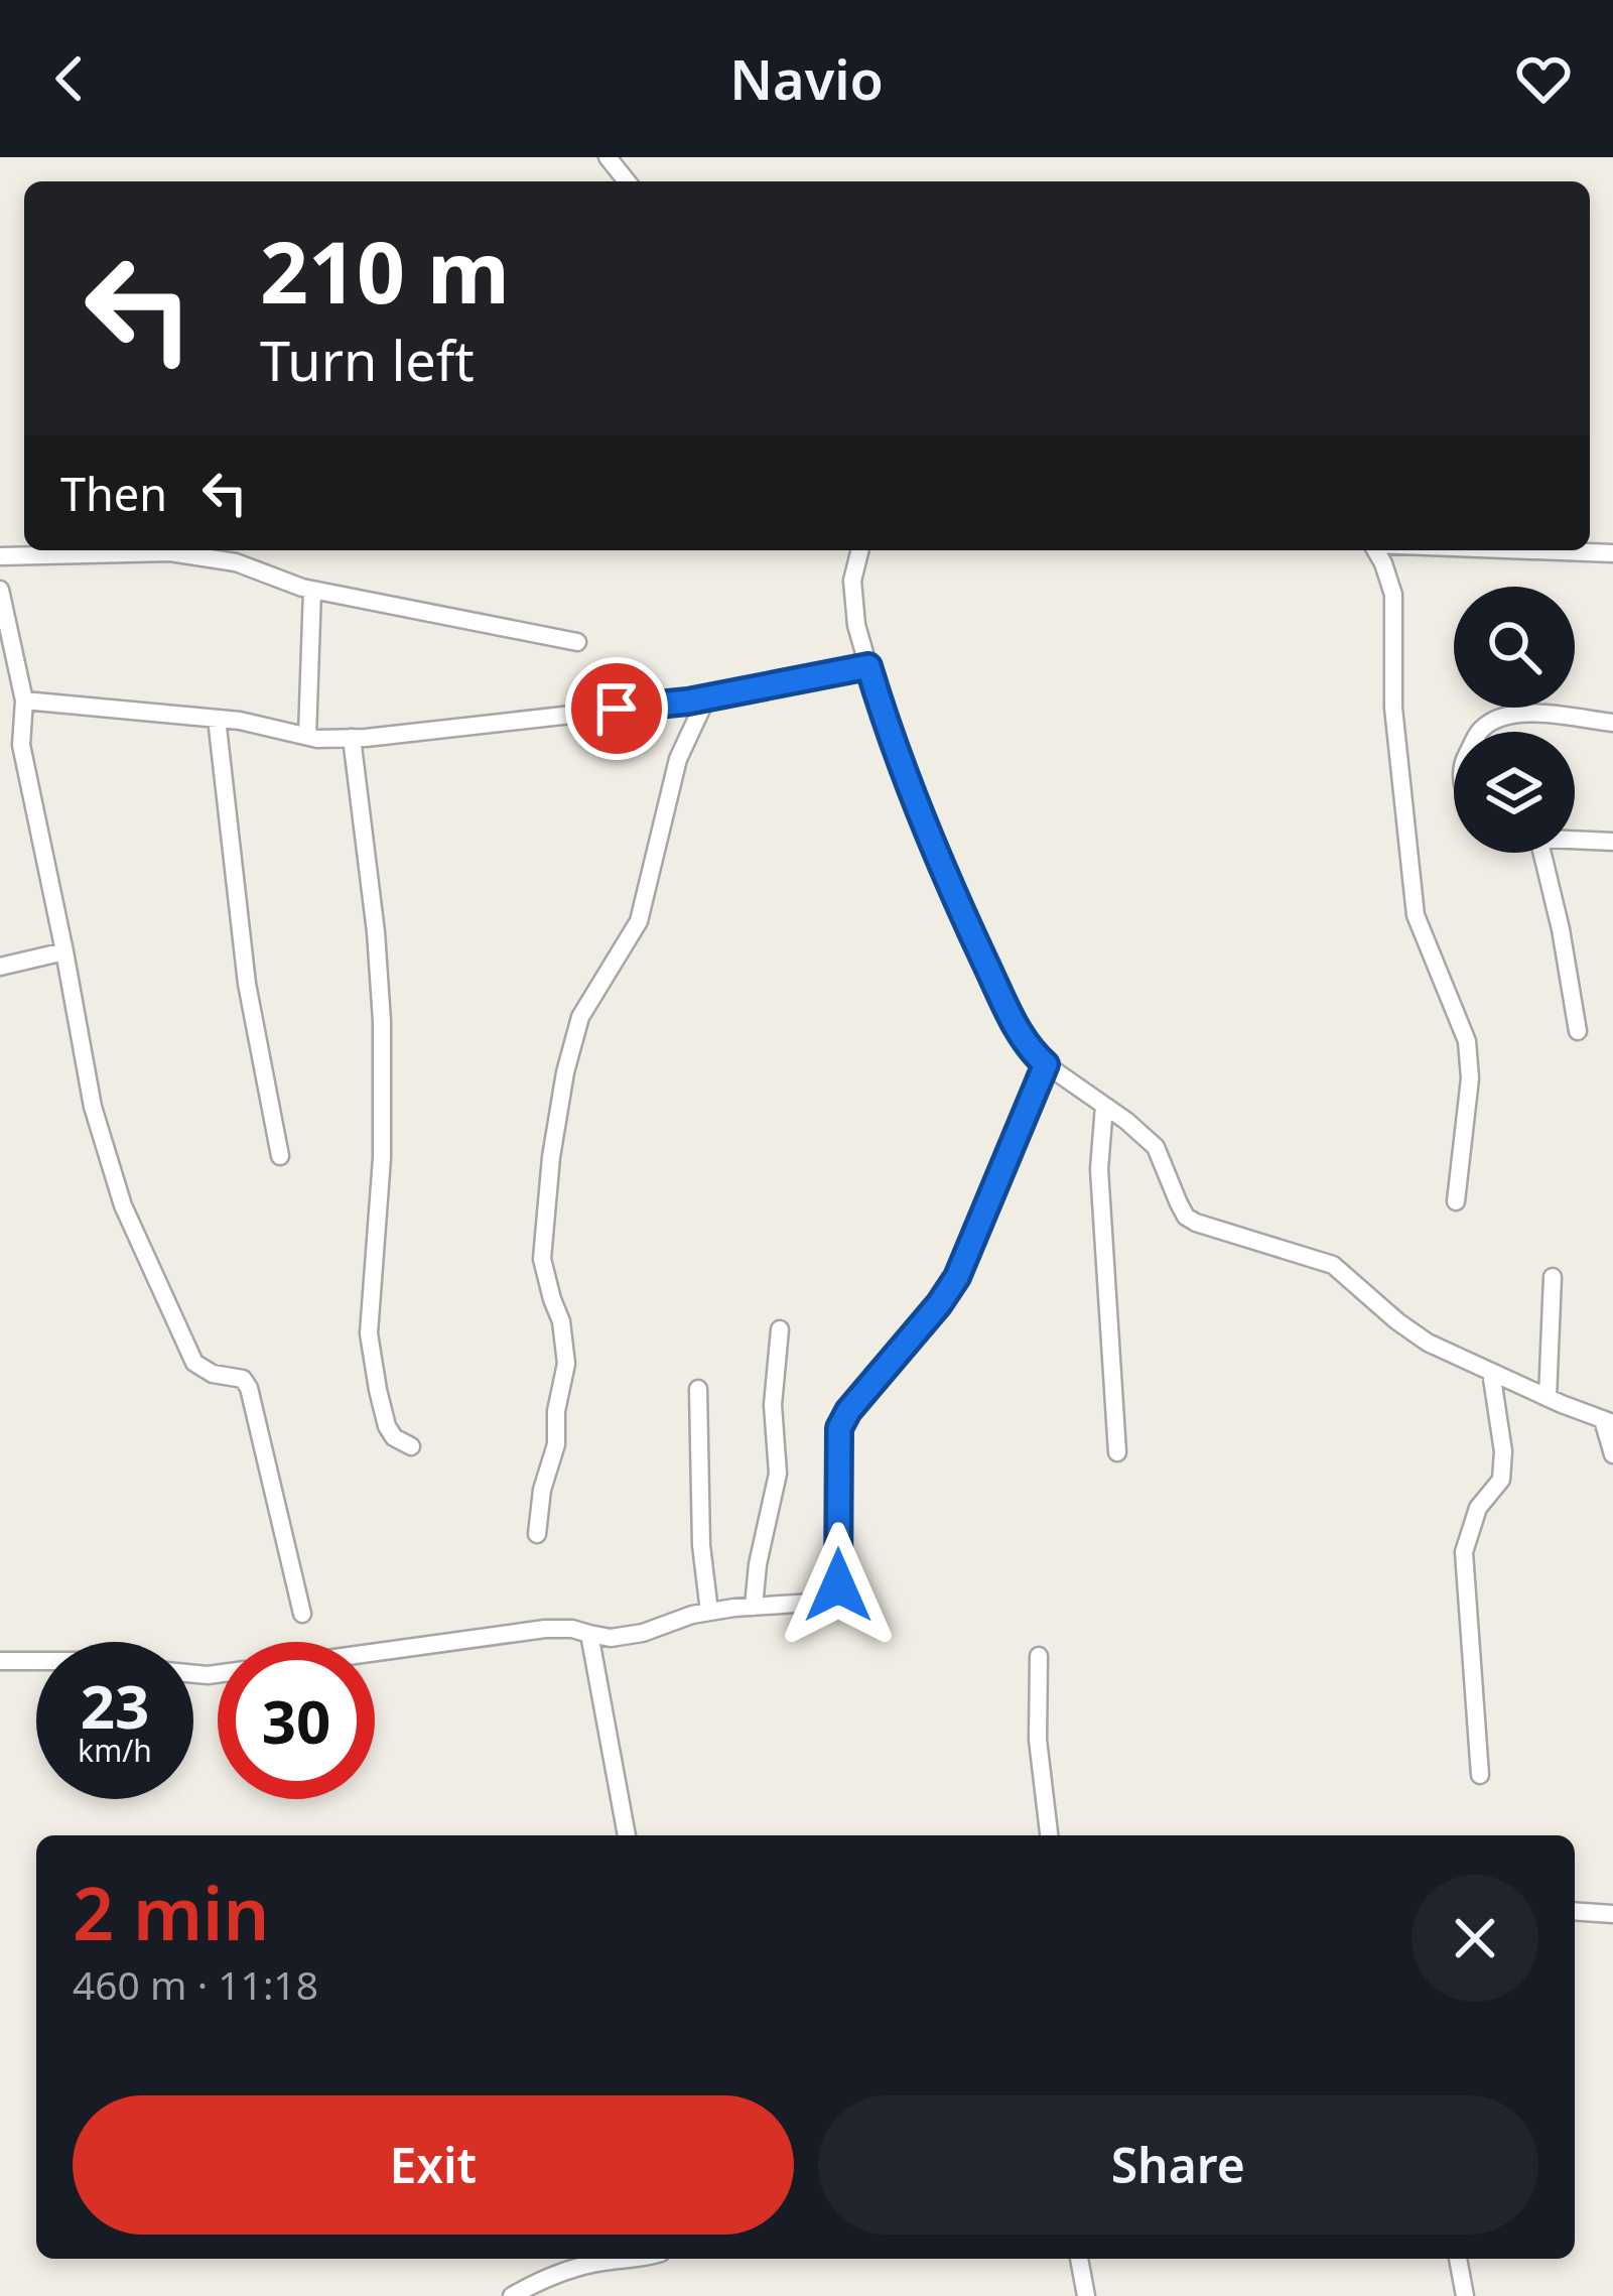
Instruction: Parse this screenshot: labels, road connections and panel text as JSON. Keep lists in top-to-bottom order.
{
  "page": {
    "header": "Navio",
    "turn": ["210 m", "Turn left"],
    "then": "Then",
    "speed": "23 km/h",
    "limit": "30",
    "heading": ["2 min", "460 m · 11:18"],
    "buttons": ["Exit", "Share"]
  }
}
